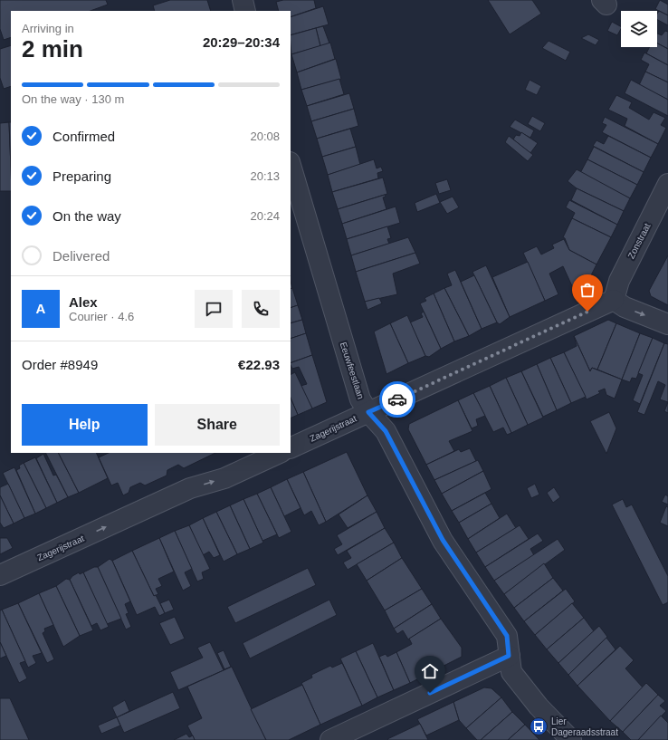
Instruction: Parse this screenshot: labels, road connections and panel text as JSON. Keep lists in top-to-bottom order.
{
  "streets": {
    "street": ["Zonstraat", "Eeuwfeestlaan", "Zagerijstraat"]
  },
  "crossings": [
    ["Zonstraat", "Zagerijstraat"],
    ["Eeuwfeestlaan", "Zagerijstraat"]
  ],
  "one_way": ["Zagerijstraat"],
  "places": {
    "bus stop": ["Lier Dageraadsstraat"]
  },
  "page": {
    "heading": ["2 min", "Arriving in", "20:29–20:34"],
    "panel": [
      "Alex",
      "Courier · 4.6",
      "Order #8949",
      "€22.93"
    ],
    "bar": "On the way · 130 m",
    "list": [
      ["Confirmed", "20:08"],
      ["Preparing", "20:13"],
      ["On the way", "20:24"],
      "Delivered"
    ],
    "round": "A",
    "buttons": ["Help", "Share"]
  }
}
